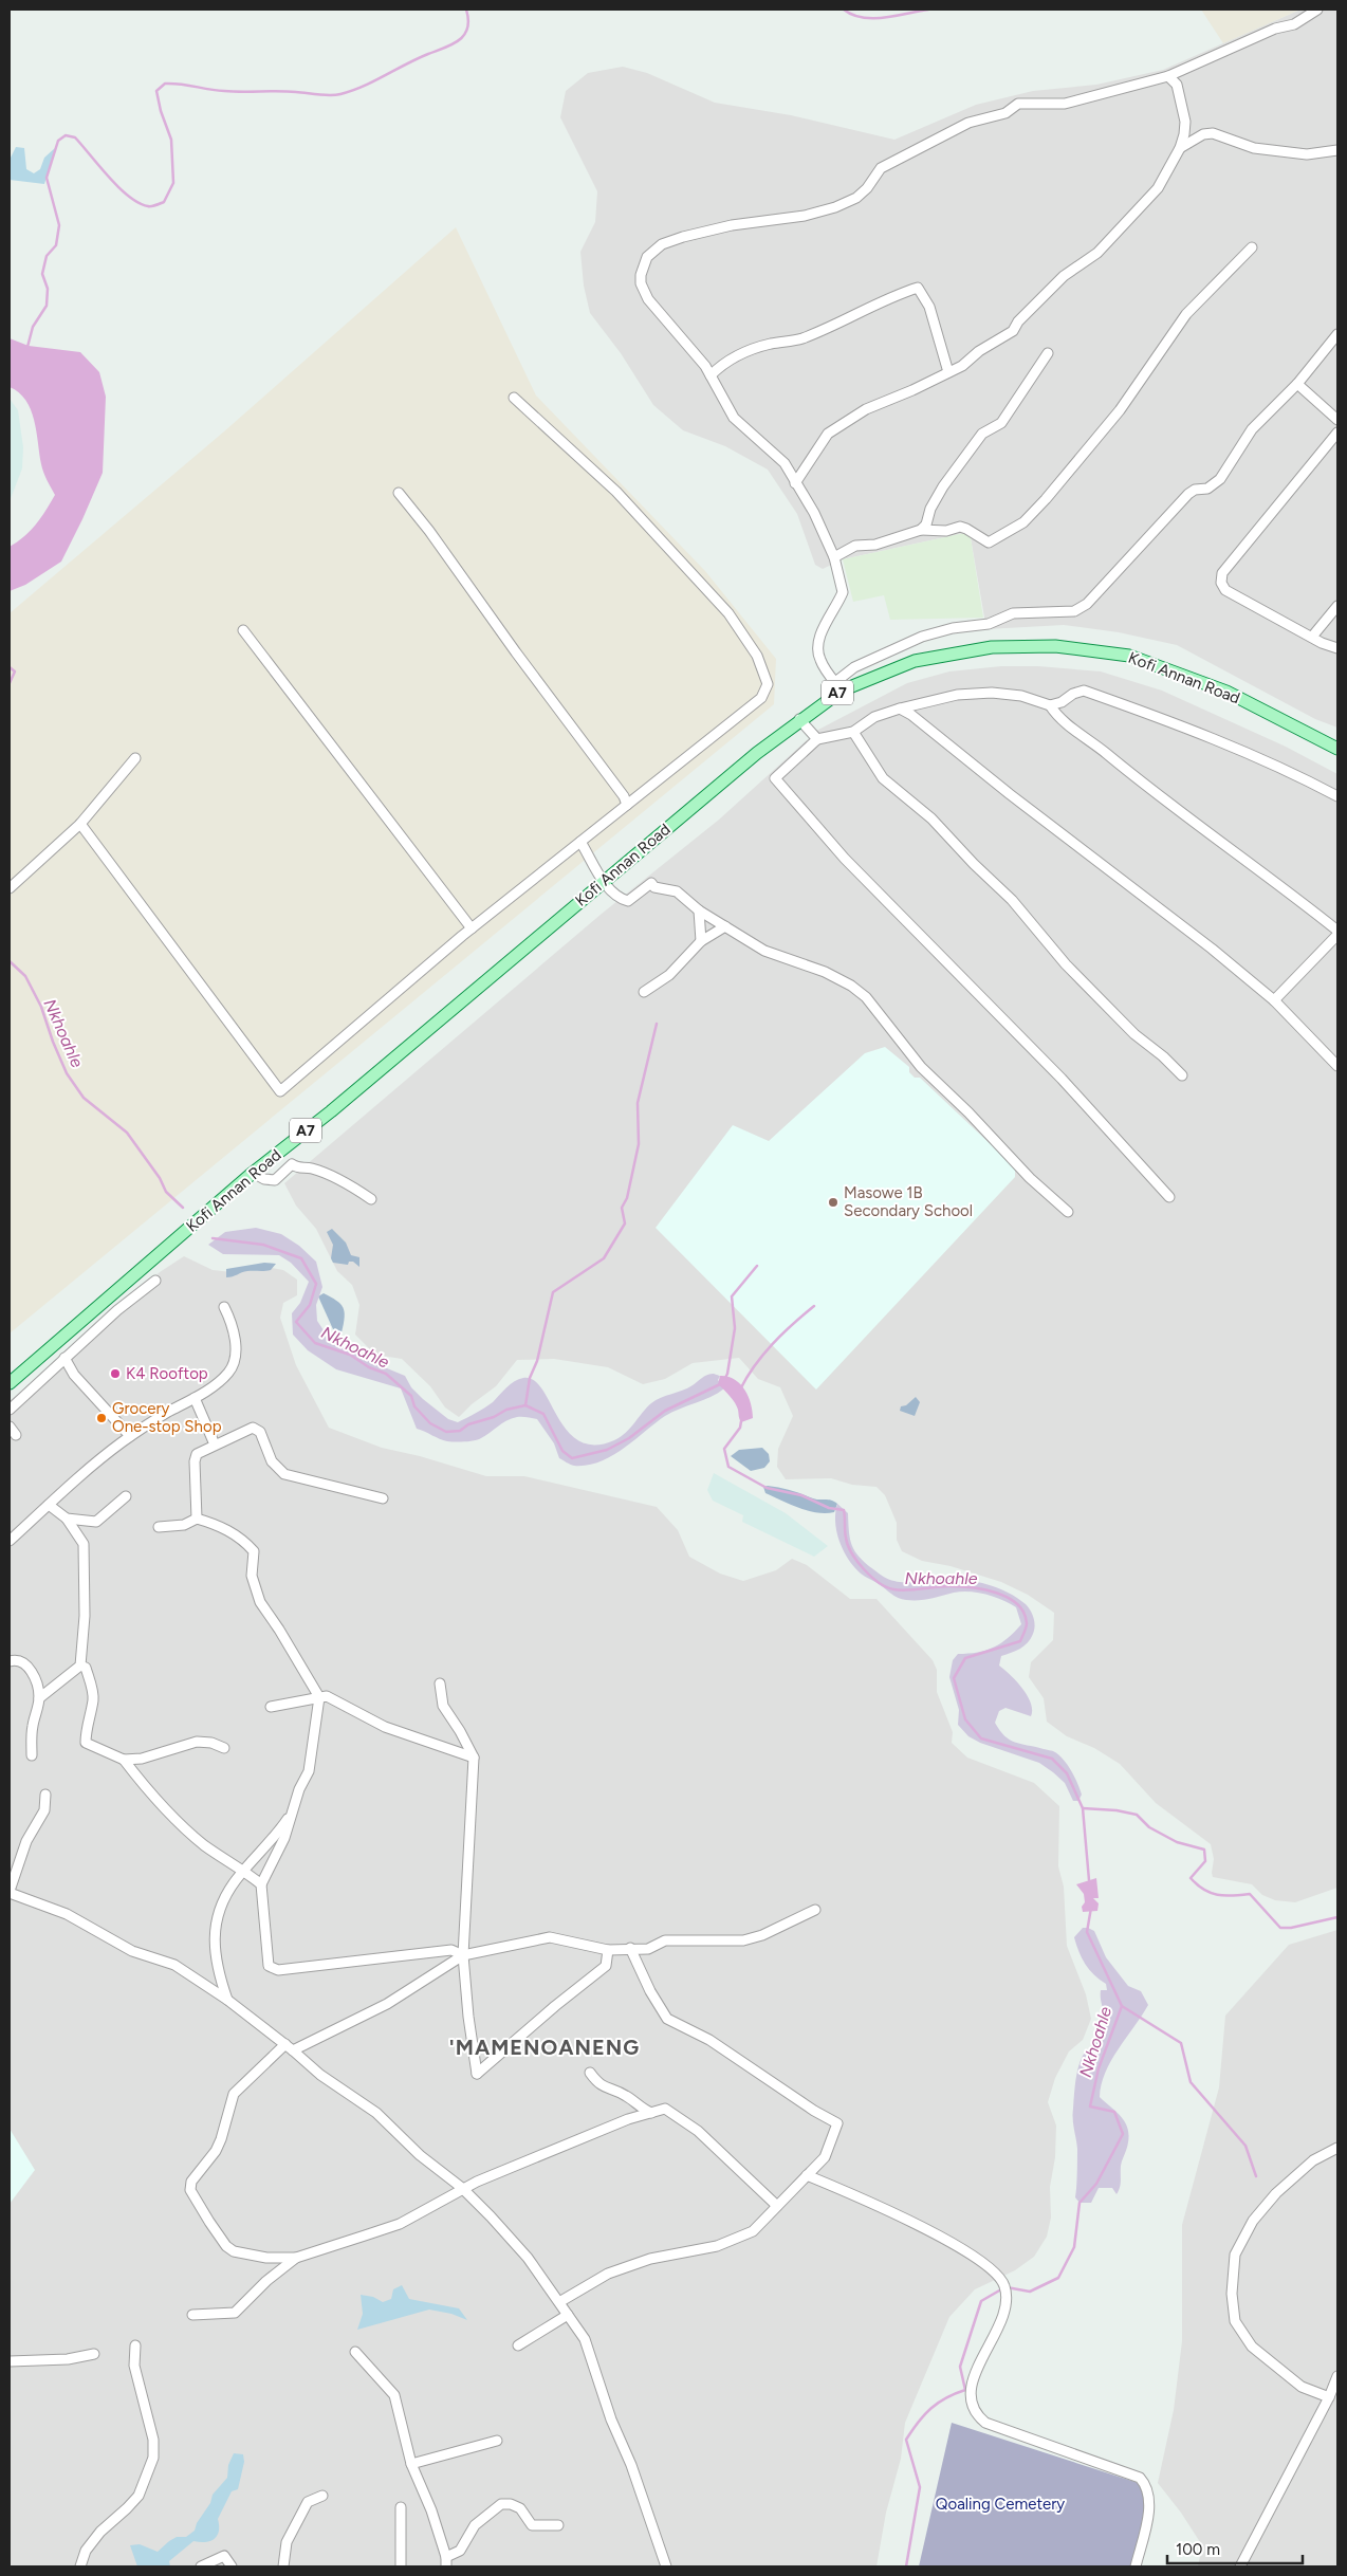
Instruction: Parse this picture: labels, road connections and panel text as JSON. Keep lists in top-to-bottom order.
{
  "streets": {
    "main road": ["Kofi Annan Road", "A7"]
  },
  "districts": ["'MAMENOANENG"],
  "water": ["Nkhoahle"],
  "parks": ["Qoaling Cemetery"],
  "places": ["Masowe 1B Secondary School", "K4 Rooftop", "Grocery One-stop Shop"],
  "scale_bar": "100 m"
}
